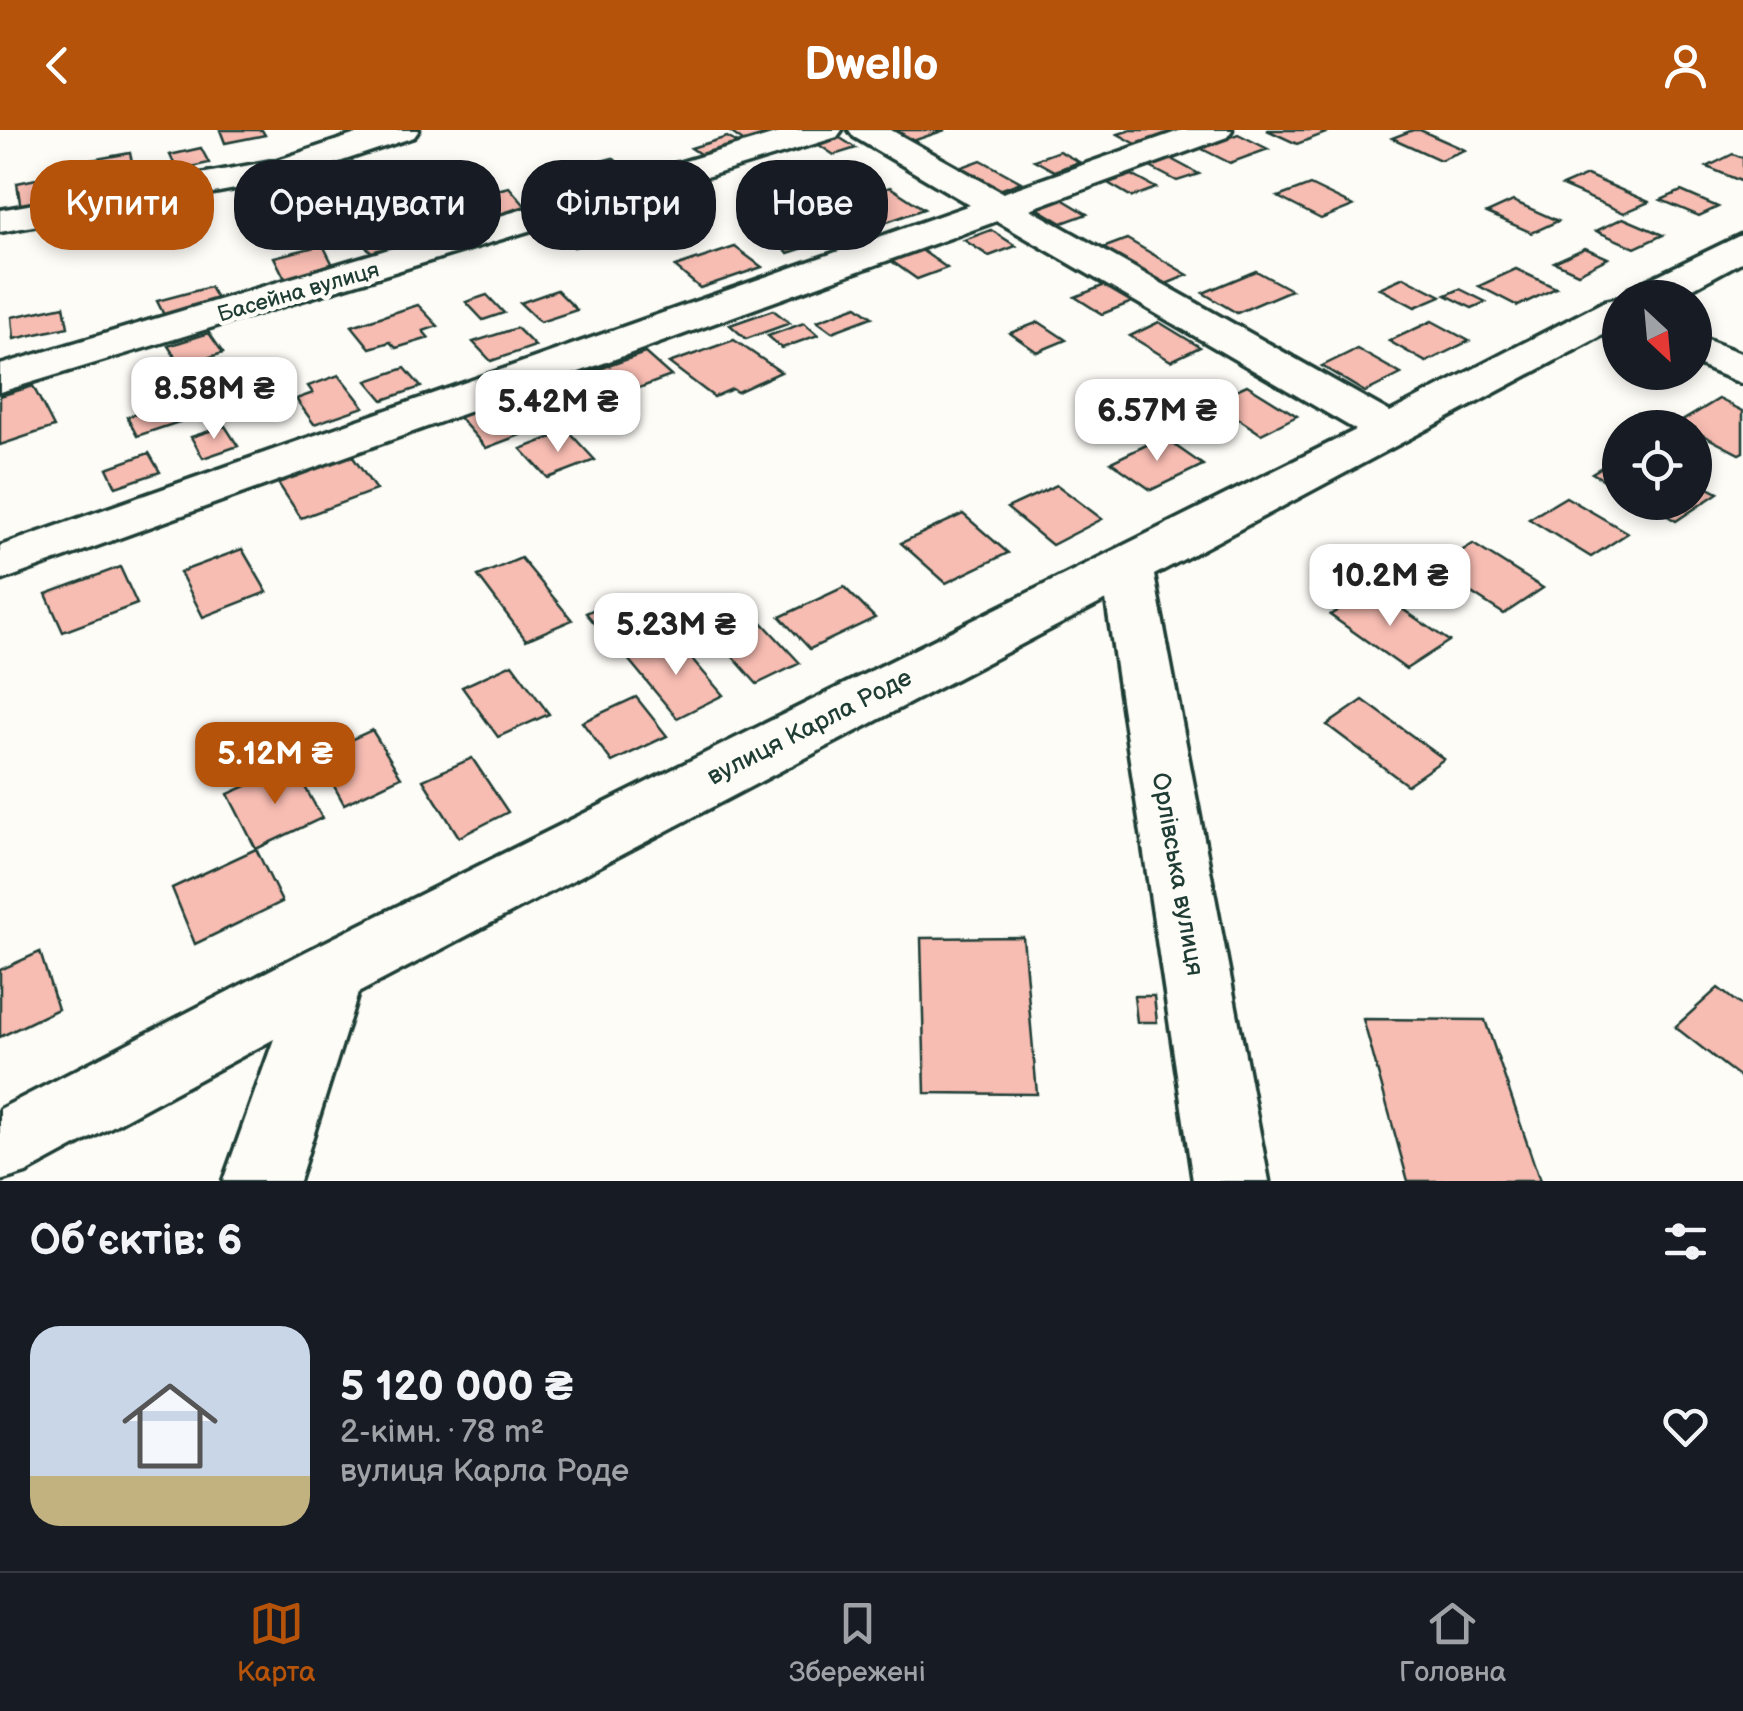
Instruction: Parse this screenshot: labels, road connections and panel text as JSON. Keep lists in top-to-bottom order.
{
  "streets": {
    "street": ["Басейна вулиця", "вулиця Карла Роде", "Орлівська вулиця"]
  },
  "crossings": [
    ["вулиця Карла Роде", "Орлівська вулиця"]
  ],
  "north": "bottom right",
  "page": {
    "header": "Dwello",
    "chip": [
      "Купити",
      "Орендувати",
      "Фільтри",
      "Нове"
    ],
    "price": [
      "8.58M ₴",
      "5.42M ₴",
      "6.57M ₴",
      "10.2M ₴",
      "5.23M ₴",
      "5.12M ₴"
    ],
    "heading": "Об’єктів: 6",
    "list": [
      {
        "name": "5 120 000 ₴",
        "note": "2-кімн. · 78 m² · вулиця Карла Роде"
      }
    ],
    "tabs": ["Карта", "Збережені", "Головна"]
  }
}
